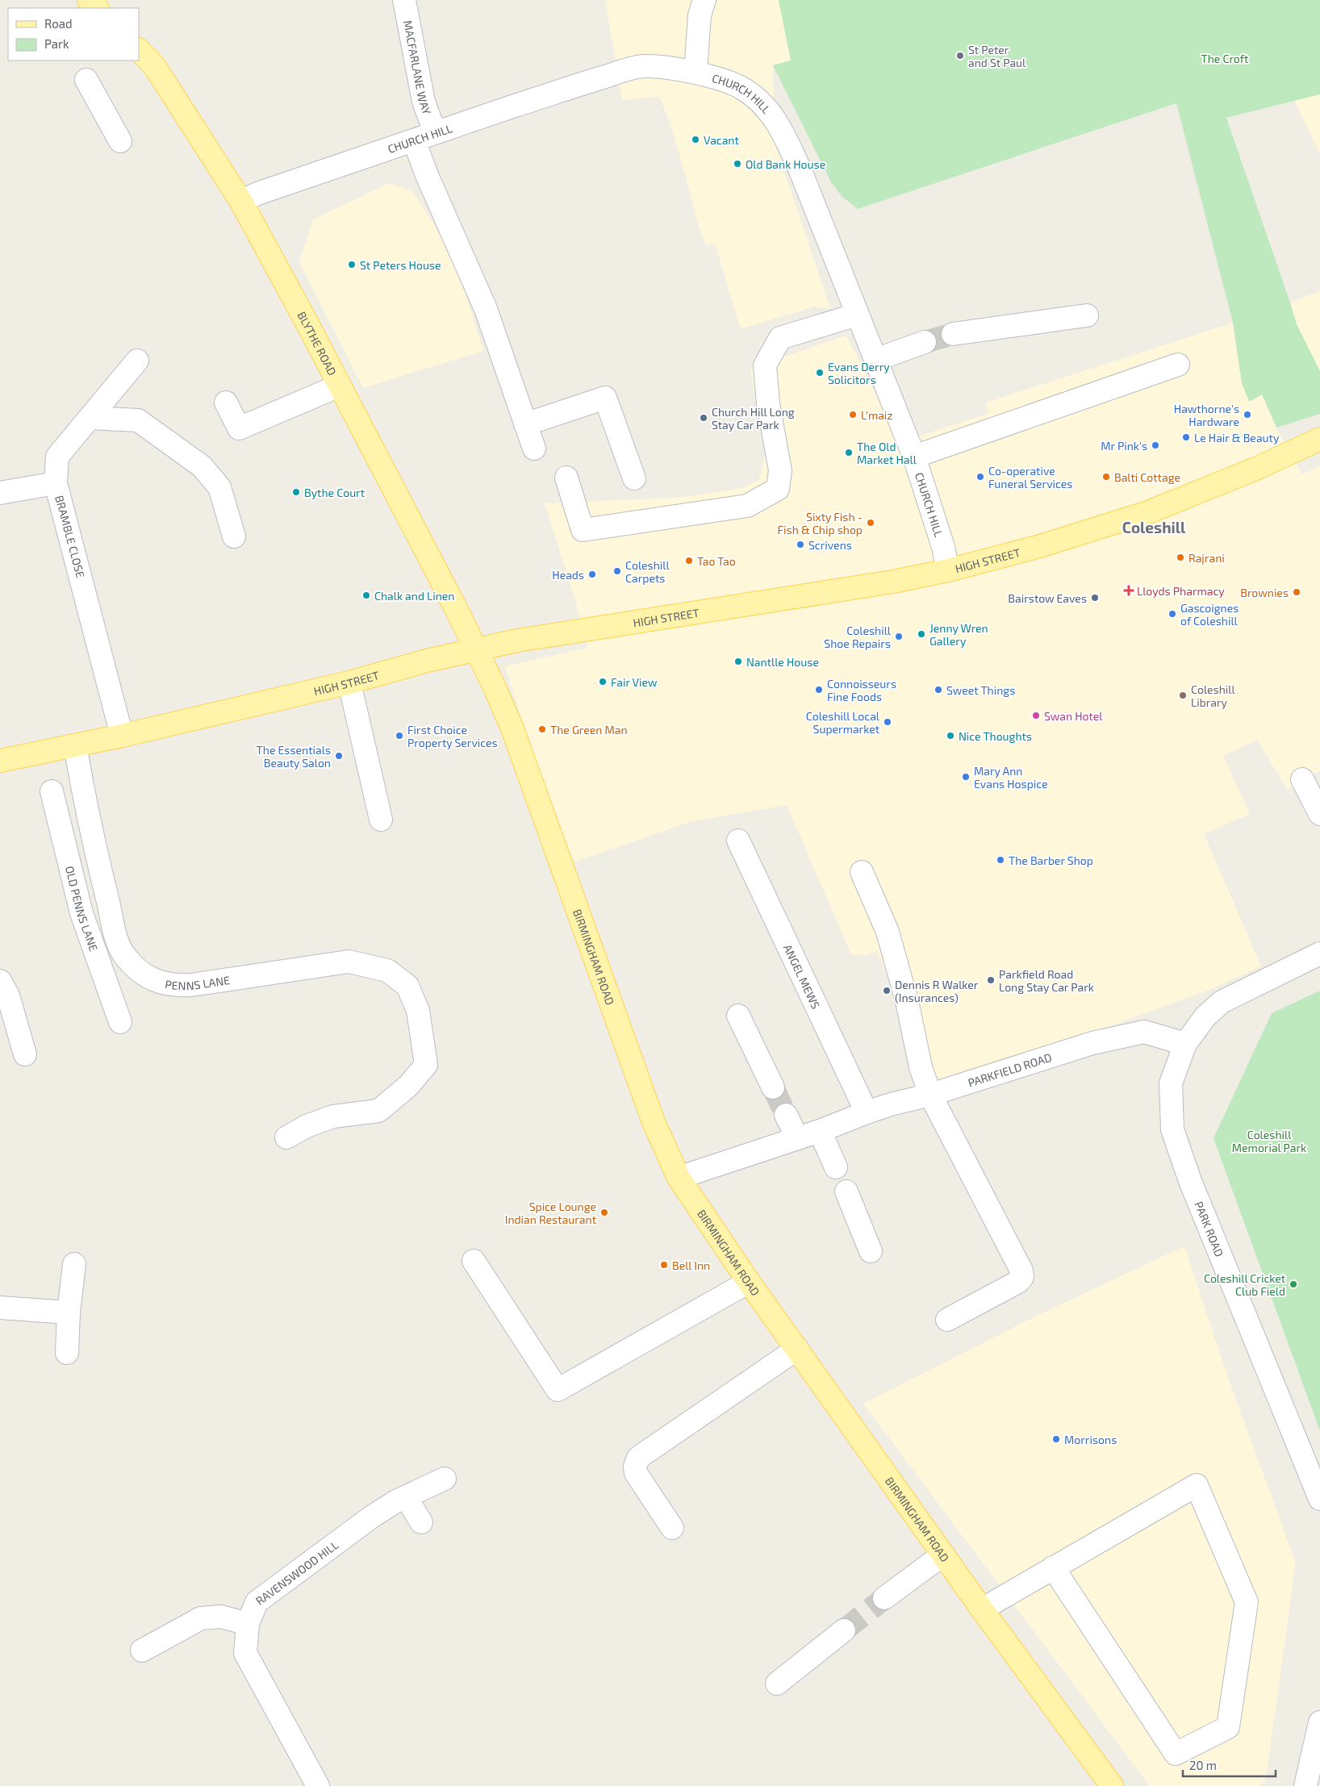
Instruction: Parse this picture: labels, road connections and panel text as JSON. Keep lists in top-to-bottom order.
{
  "streets": {
    "main road": ["BLYTHE ROAD", "HIGH STREET", "BIRMINGHAM ROAD"],
    "street": [
      "MACFARLANE WAY",
      "CHURCH HILL",
      "BRAMBLE CLOSE",
      "OLD PENNS LANE",
      "ANGEL MEWS",
      "PENNS LANE",
      "PARKFIELD ROAD",
      "PARK ROAD",
      "RAVENSWOOD HILL"
    ]
  },
  "crossings": [
    ["MACFARLANE WAY", "CHURCH HILL"],
    ["CHURCH HILL", "BLYTHE ROAD"],
    ["CHURCH HILL", "HIGH STREET"],
    ["BLYTHE ROAD", "HIGH STREET"],
    ["BLYTHE ROAD", "BIRMINGHAM ROAD"],
    ["BRAMBLE CLOSE", "HIGH STREET"],
    ["HIGH STREET", "BIRMINGHAM ROAD"],
    ["HIGH STREET", "PENNS LANE"],
    ["BIRMINGHAM ROAD", "PARKFIELD ROAD"],
    ["ANGEL MEWS", "PARKFIELD ROAD"],
    ["PARKFIELD ROAD", "PARK ROAD"]
  ],
  "districts": ["Coleshill"],
  "parks": ["The Croft", "Coleshill Memorial Park"],
  "places": {
    "other": [
      "St Peter and St Paul",
      "Vacant",
      "Old Bank House",
      "St Peters House",
      "Evans Derry Solicitors",
      "L'maiz",
      "Hawthorne's Hardware",
      "Church Hill Long Stay Car Park",
      "Le Hair & Beauty",
      "Mr Pink's",
      "The Old Market Hall",
      "Co-operative Funeral Services",
      "Balti Cottage",
      "Bythe Court",
      "Sixty Fish - Fish & Chip shop",
      "Scrivens",
      "Rajrani",
      "Tao Tao",
      "Coleshill Carpets",
      "Heads",
      "Brownies",
      "Chalk and Linen",
      "Bairstow Eaves",
      "Gascoignes of Coleshill",
      "Jenny Wren Gallery",
      "Coleshill Shoe Repairs",
      "Nantlle House",
      "Fair View",
      "Connoisseurs Fine Foods",
      "Sweet Things",
      "Coleshill Library",
      "Swan Hotel",
      "Coleshill Local Supermarket",
      "The Green Man",
      "First Choice Property Services",
      "Nice Thoughts",
      "The Essentials Beauty Salon",
      "Mary Ann Evans Hospice",
      "The Barber Shop",
      "Parkfield Road Long Stay Car Park",
      "Dennis R Walker (Insurances)",
      "Spice Lounge Indian Restaurant",
      "Bell Inn",
      "Coleshill Cricket Club Field",
      "Morrisons"
    ],
    "health": ["Lloyds Pharmacy"]
  },
  "legend": ["Road", "Park"],
  "scale_bar": "20 m"
}
